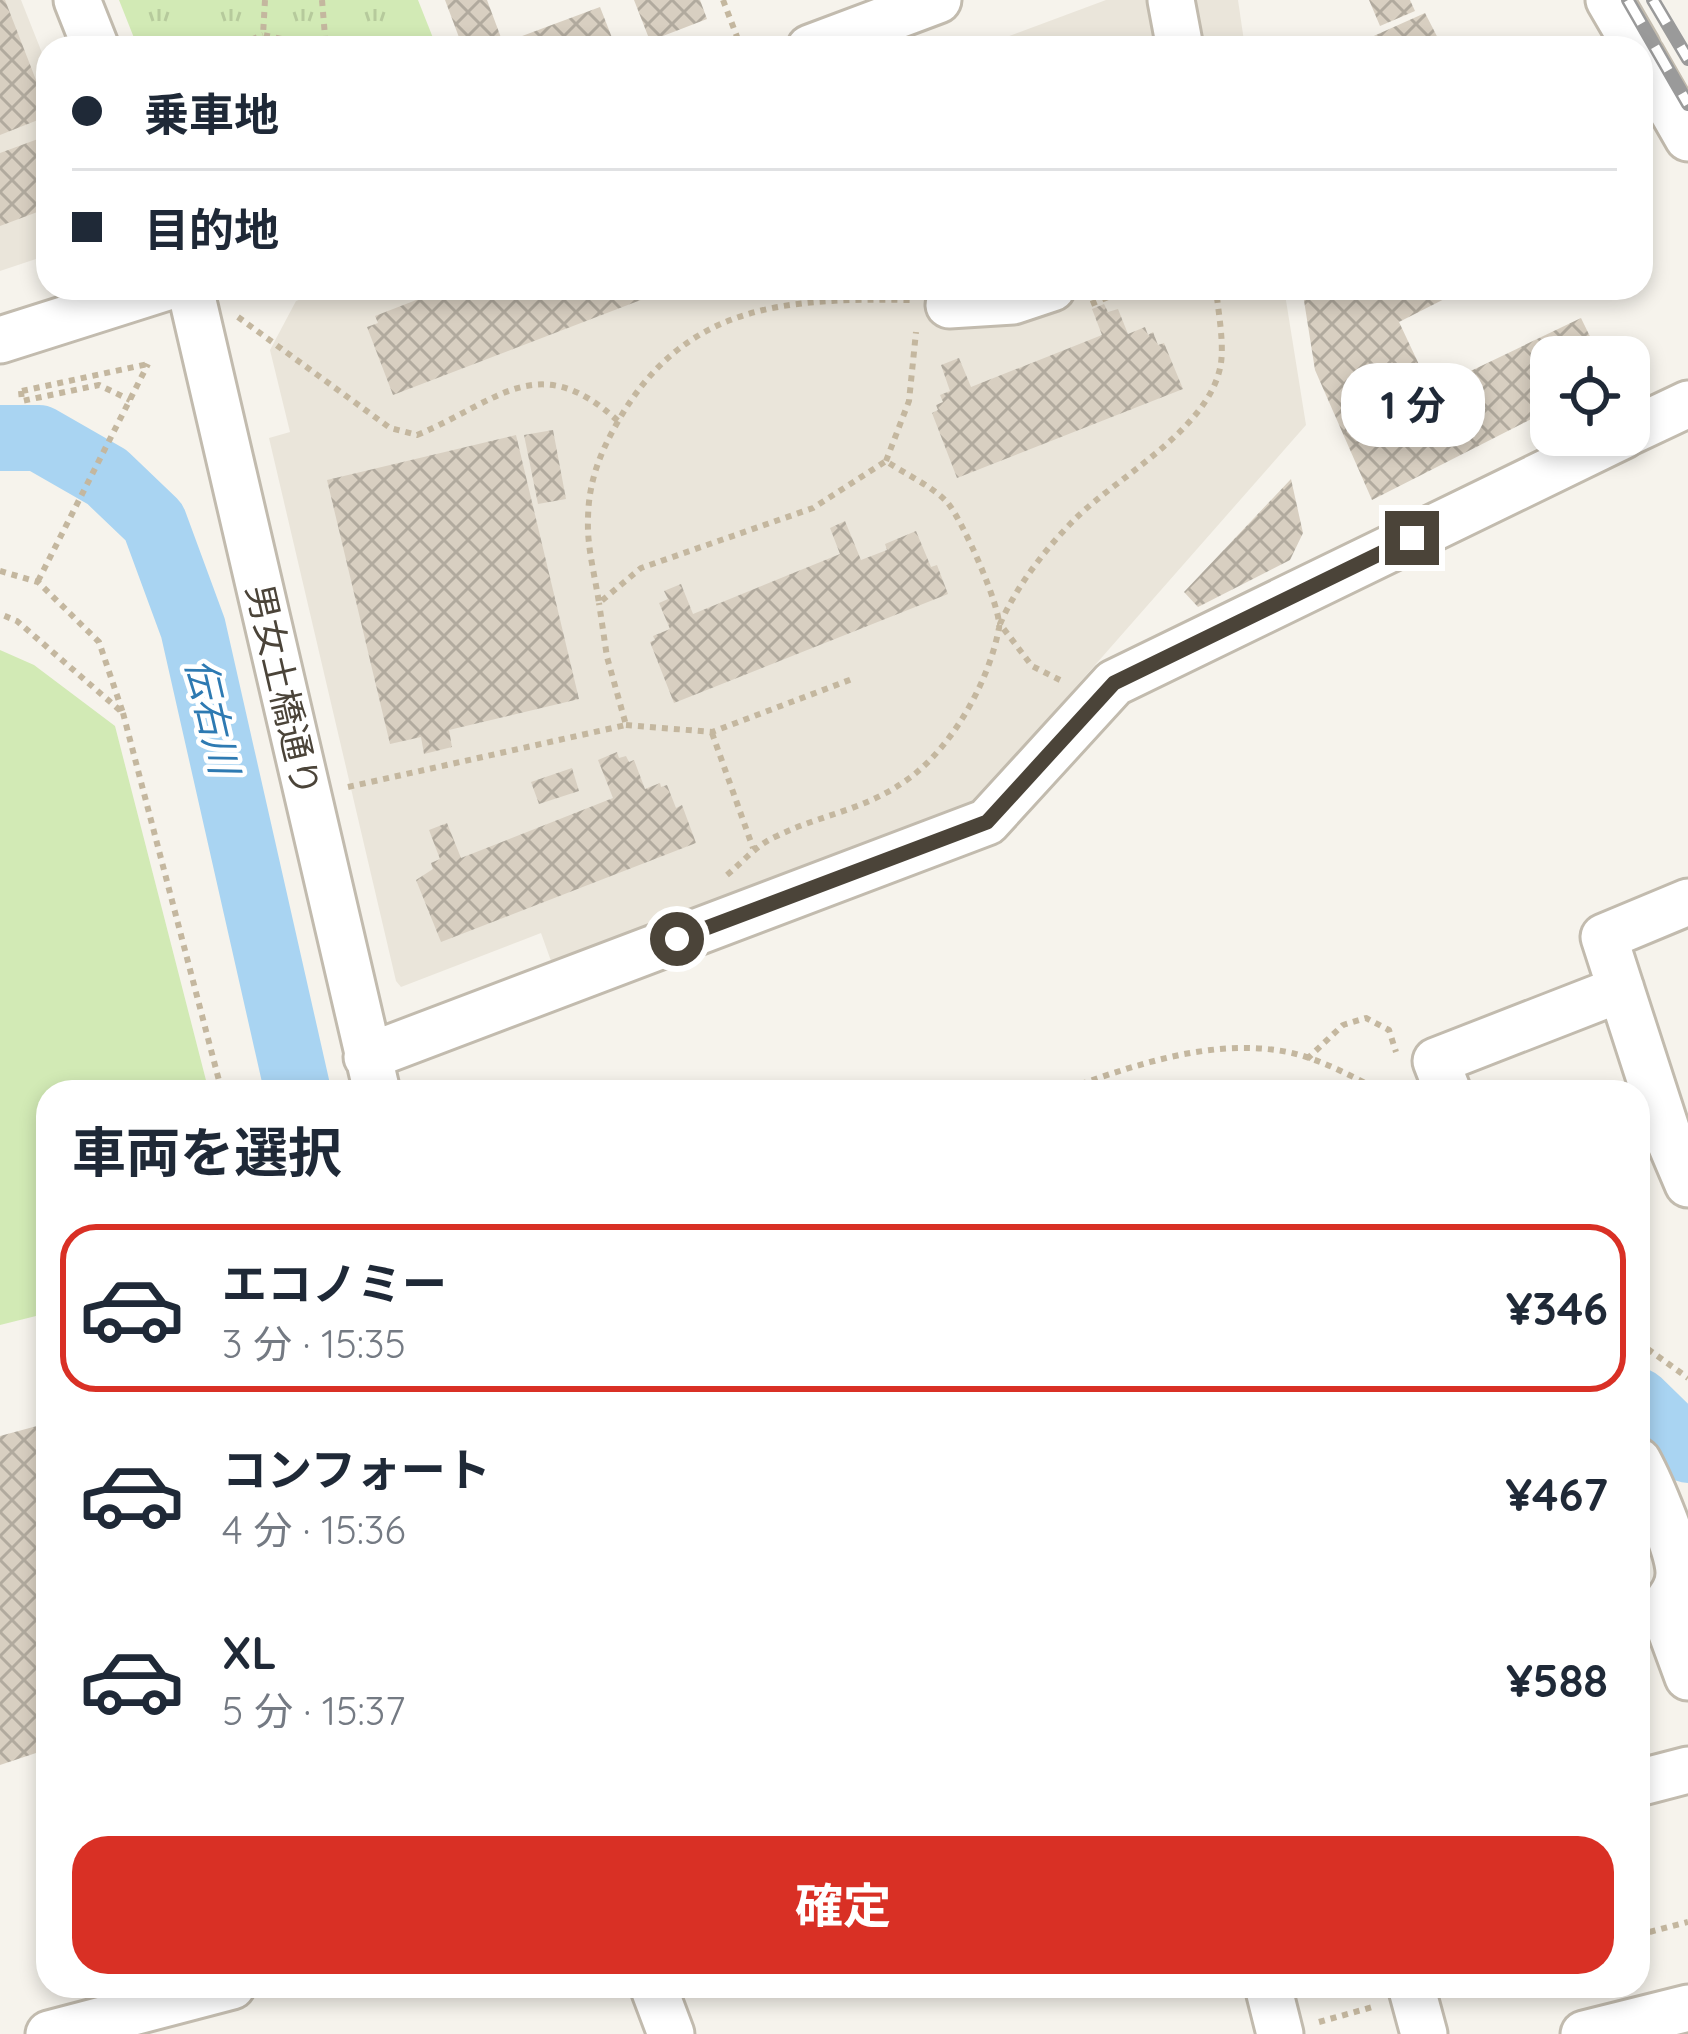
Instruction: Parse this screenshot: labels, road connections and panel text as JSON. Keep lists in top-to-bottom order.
{
  "streets": {
    "street": ["男女土橋通り"]
  },
  "water": ["伝右川"],
  "page": {
    "banner": ["乗車地", "目的地"],
    "bubble": "1 分",
    "heading": "車両を選択",
    "list": [
      {
        "name": "エコノミー",
        "note": "3 分 · 15:35",
        "value": "¥346"
      },
      {
        "name": "コンフォート",
        "note": "4 分 · 15:36",
        "value": "¥467"
      },
      {
        "name": "XL",
        "note": "5 分 · 15:37",
        "value": "¥588"
      }
    ],
    "buttons": "確定"
  }
}
